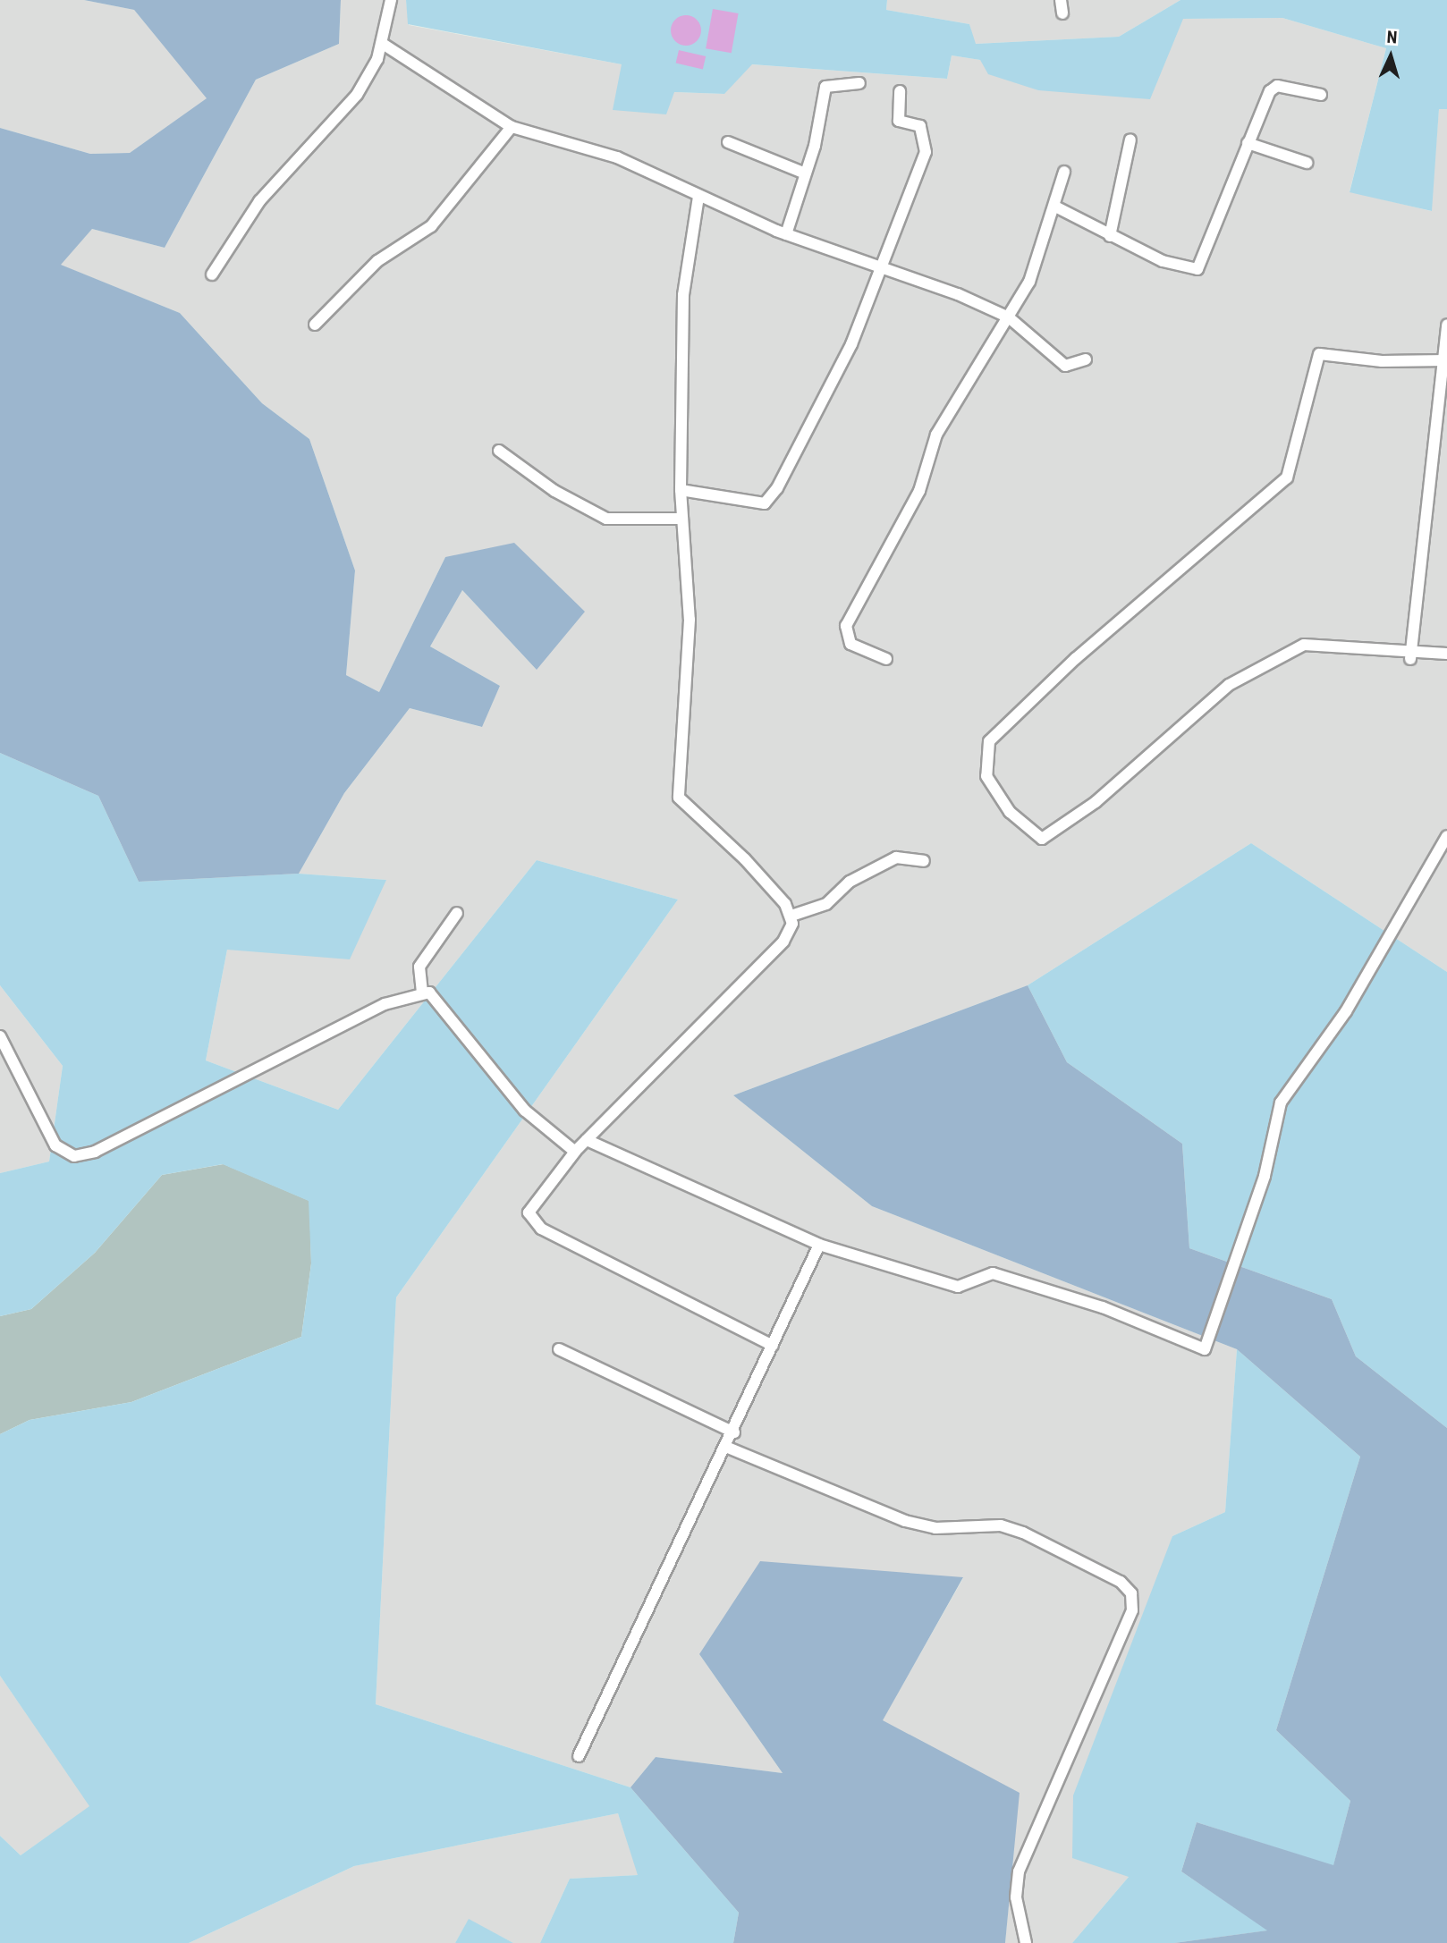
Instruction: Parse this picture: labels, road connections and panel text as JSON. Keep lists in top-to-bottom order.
{
  "north": "top"
}
